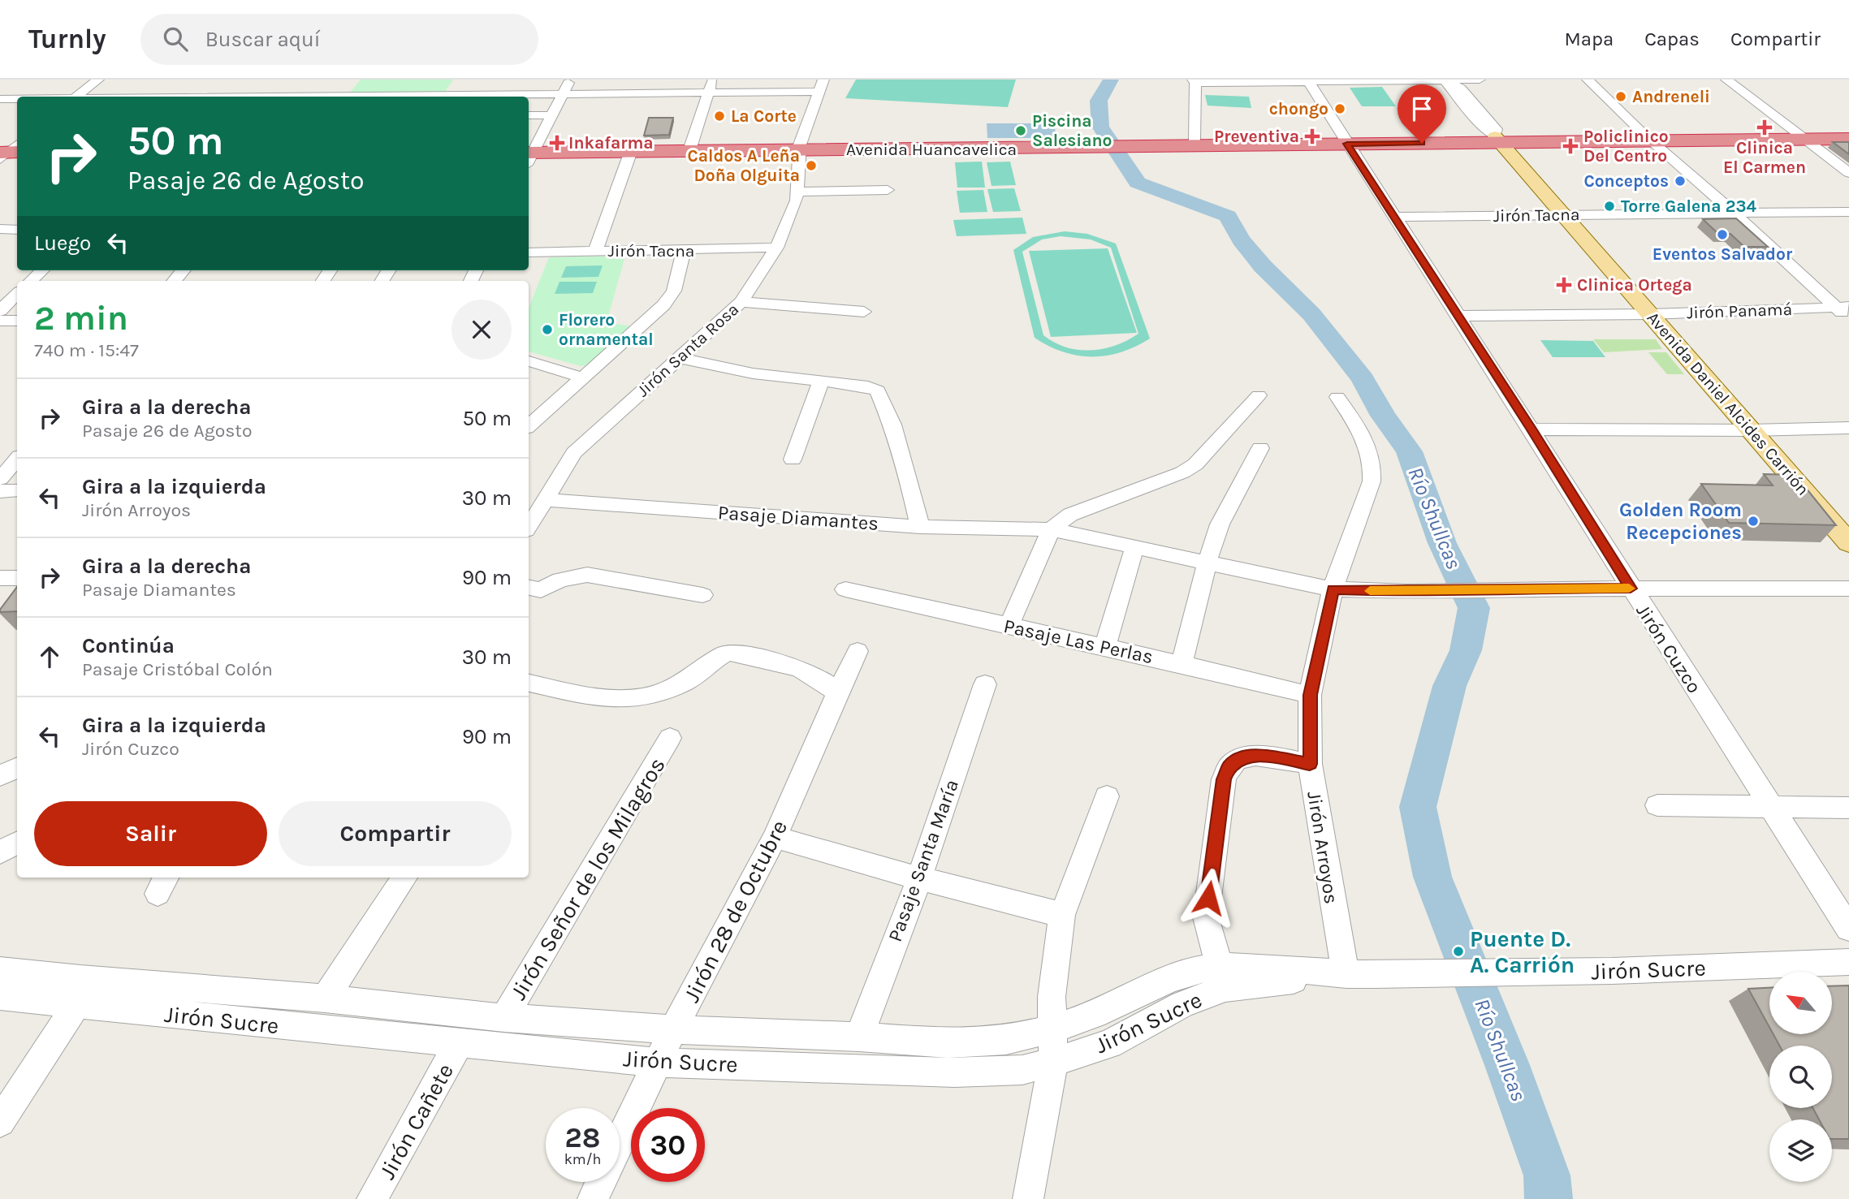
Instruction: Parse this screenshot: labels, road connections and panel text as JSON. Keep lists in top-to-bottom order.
{
  "streets": {
    "highway": ["Avenida Huancavelica"],
    "main road": ["Avenida Daniel Alcides Carrión"],
    "street": [
      "Jirón Tacna",
      "Jirón Panamá",
      "Jirón Santa Rosa",
      "Pasaje Diamantes",
      "Pasaje Las Perlas",
      "Jirón Cuzco",
      "Jirón Arroyos",
      "Pasaje Santa María",
      "Jirón Señor de los Milagros",
      "Jirón 28 de Octubre",
      "Jirón Sucre",
      "Jirón Cañete"
    ]
  },
  "crossings": [
    ["Avenida Huancavelica", "Jirón Santa Rosa"],
    ["Avenida Huancavelica", "Avenida Daniel Alcides Carrión"],
    ["Avenida Huancavelica", "Jirón Cuzco"],
    ["Jirón Tacna", "Jirón Santa Rosa"],
    ["Jirón Tacna", "Avenida Daniel Alcides Carrión"],
    ["Jirón Tacna", "Jirón Cuzco"],
    ["Jirón Panamá", "Avenida Daniel Alcides Carrión"],
    ["Jirón Panamá", "Jirón Cuzco"],
    ["Jirón Santa Rosa", "Pasaje Diamantes"],
    ["Pasaje Diamantes", "Jirón Cuzco"],
    ["Pasaje Diamantes", "Jirón Arroyos"],
    ["Pasaje Las Perlas", "Jirón Arroyos"],
    ["Jirón Arroyos", "Jirón Sucre"],
    ["Pasaje Santa María", "Jirón Sucre"],
    ["Jirón Señor de los Milagros", "Jirón Sucre"],
    ["Jirón 28 de Octubre", "Jirón Sucre"],
    ["Jirón Sucre", "Jirón Cañete"]
  ],
  "water": ["Río Shullcas"],
  "places": {
    "other": [
      "Andreneli",
      "chongo",
      "La Corte",
      "Piscina Salesiano",
      "Caldos A Leña Doña Olguita",
      "Conceptos",
      "Torre Galena 234",
      "Eventos Salvador",
      "Florero ornamental",
      "Golden Room Recepciones",
      "Puente D. A. Carrión"
    ],
    "health": [
      "Clinica El Carmen",
      "Preventiva",
      "Inkafarma",
      "Policlinico Del Centro",
      "Clinica Ortega"
    ]
  },
  "north": "top left",
  "page": {
    "header": "Turnly",
    "search": "Buscar aquí",
    "nav": ["Mapa", "Capas", "Compartir"],
    "turn": ["50 m", "Pasaje 26 de Agosto"],
    "then": "Luego",
    "heading": ["2 min", "740 m · 15:47"],
    "list": [
      {
        "name": "Gira a la derecha",
        "note": "Pasaje 26 de Agosto",
        "value": "50 m"
      },
      {
        "name": "Gira a la izquierda",
        "note": "Jirón Arroyos",
        "value": "30 m"
      },
      {
        "name": "Gira a la derecha",
        "note": "Pasaje Diamantes",
        "value": "90 m"
      },
      {
        "name": "Continúa",
        "note": "Pasaje Cristóbal Colón",
        "value": "30 m"
      },
      {
        "name": "Gira a la izquierda",
        "note": "Jirón Cuzco",
        "value": "90 m"
      }
    ],
    "buttons": ["Salir", "Compartir"],
    "speed": "28 km/h",
    "limit": "30"
  }
}
